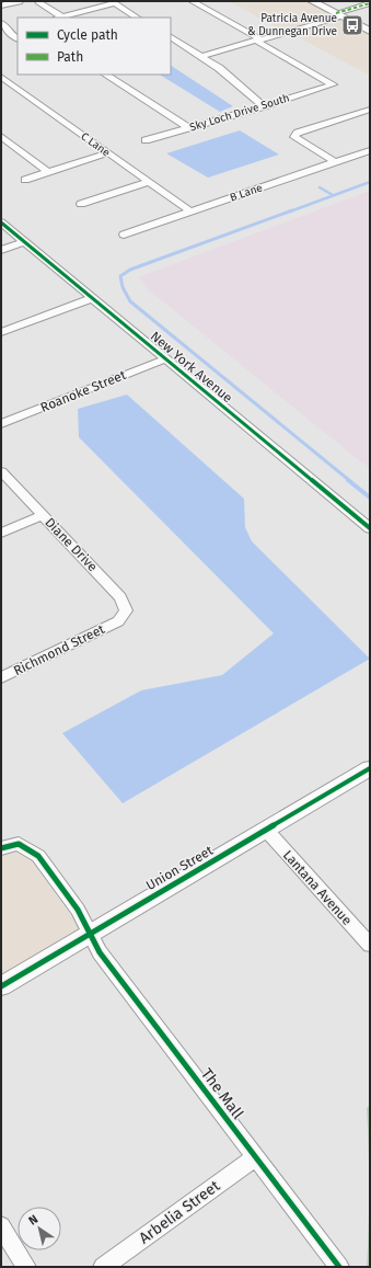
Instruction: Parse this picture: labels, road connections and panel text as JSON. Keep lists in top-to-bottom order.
{
  "streets": {
    "street": [
      "Sky Loch Drive South",
      "C Lane",
      "B Lane",
      "New York Avenue",
      "Roanoke Street",
      "Diane Drive",
      "Richmond Street",
      "Union Street",
      "Lantana Avenue",
      "The Mall",
      "Arbelia Street"
    ]
  },
  "crossings": [
    ["C Lane", "B Lane"],
    ["New York Avenue", "Roanoke Street"],
    ["Diane Drive", "Richmond Street"],
    ["Union Street", "Lantana Avenue"],
    ["Union Street", "The Mall"],
    ["The Mall", "Arbelia Street"]
  ],
  "places": {
    "bus stop": ["Patricia Avenue & Dunnegan Drive"]
  },
  "legend": ["Cycle path", "Path"],
  "north": "top left"
}
